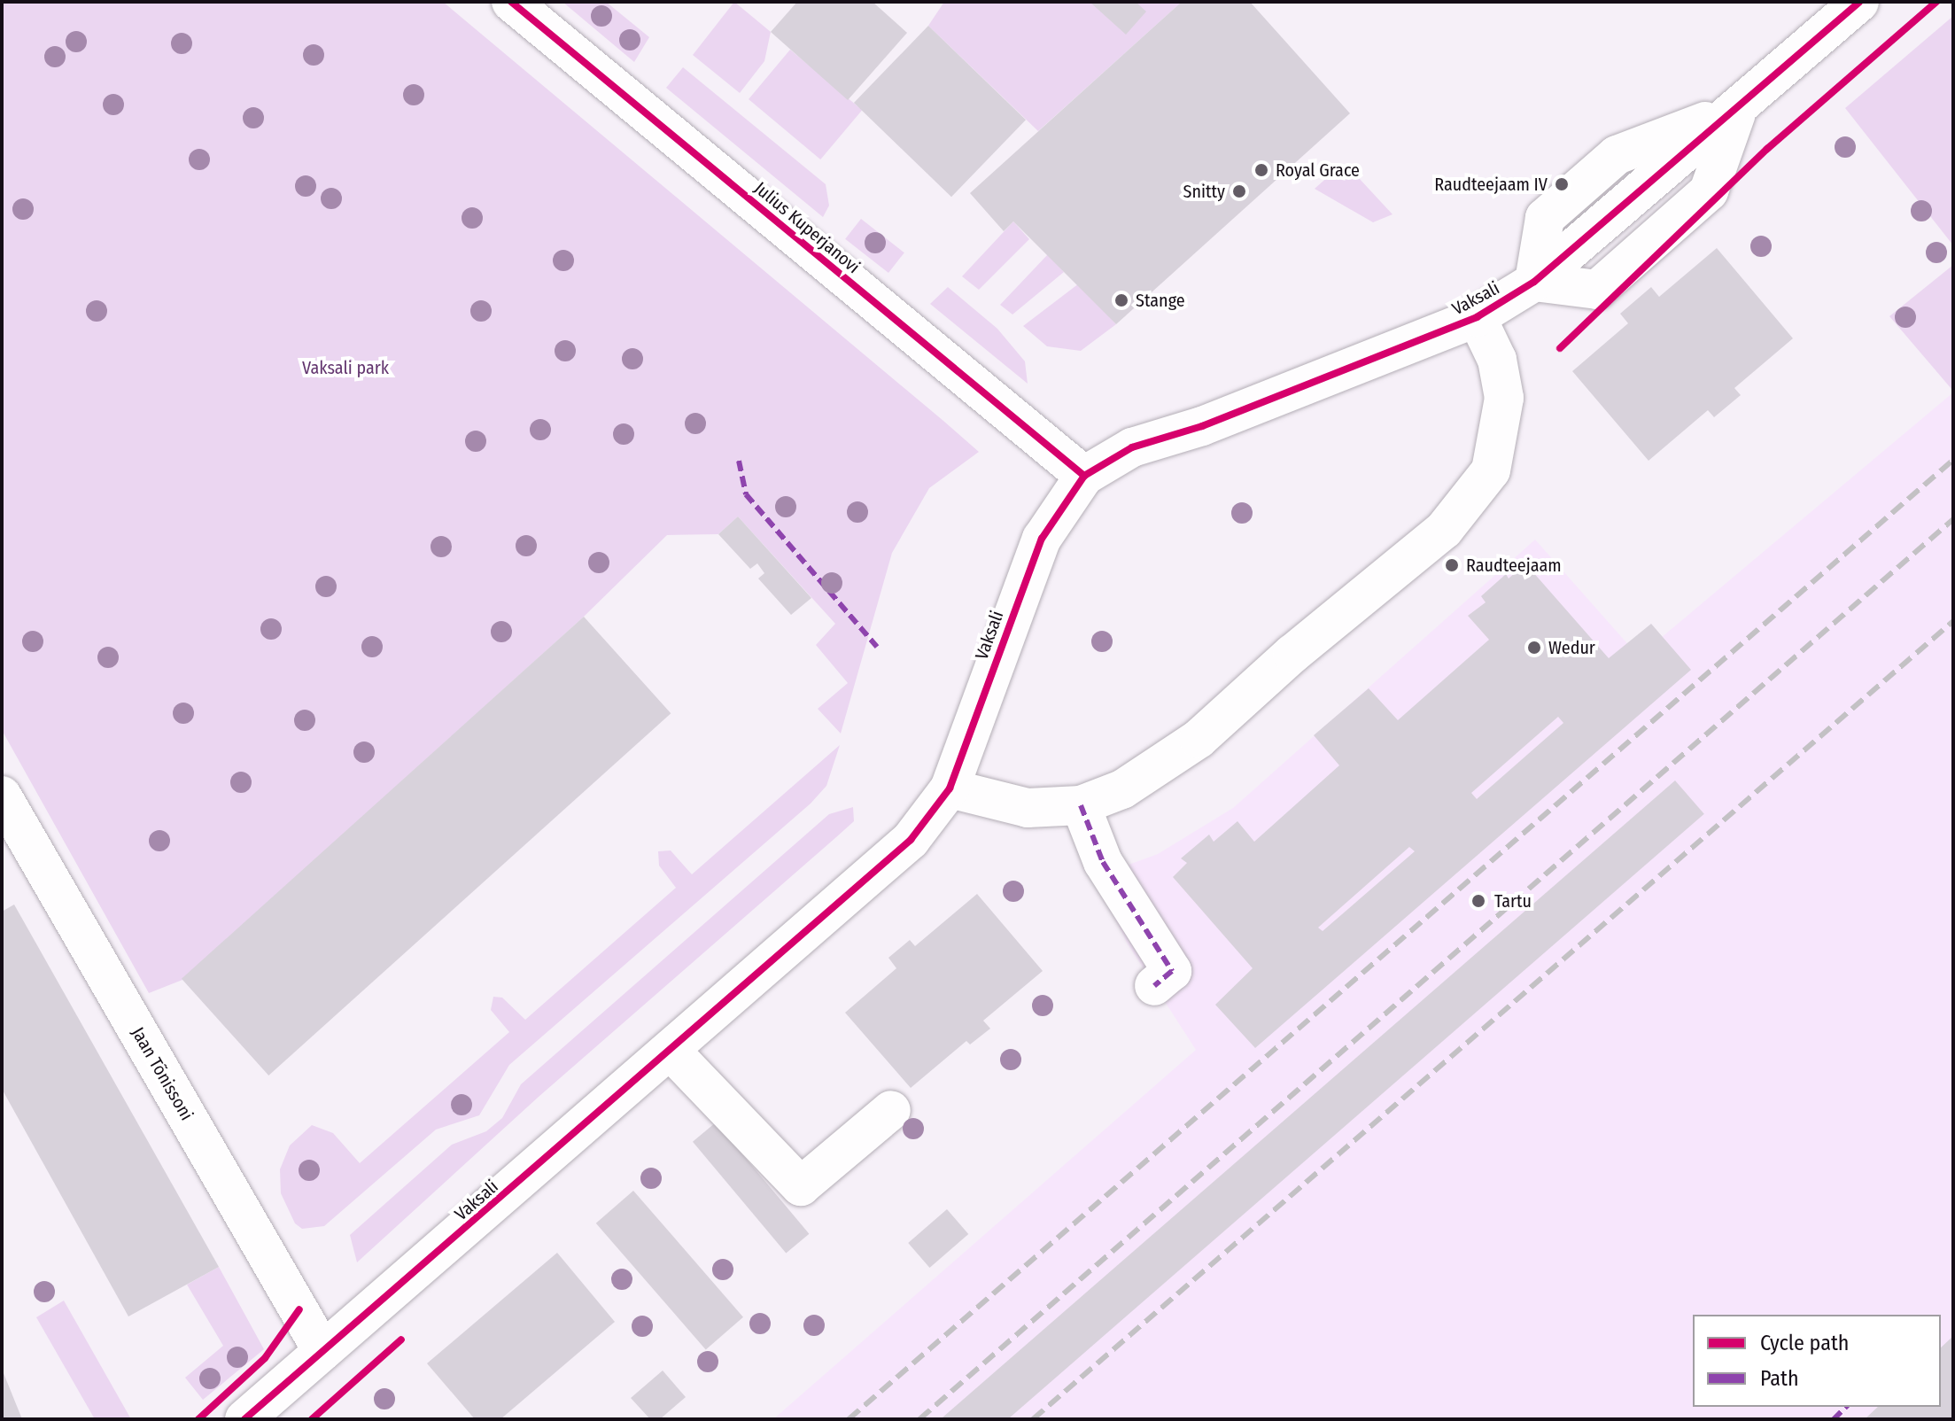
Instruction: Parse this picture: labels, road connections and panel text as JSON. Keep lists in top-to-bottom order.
{
  "streets": {
    "street": ["Julius Kuperjanovi", "Vaksali", "Jaan Tõnissoni"]
  },
  "crossings": [
    ["Julius Kuperjanovi", "Vaksali"],
    ["Vaksali", "Jaan Tõnissoni"]
  ],
  "parks": ["Vaksali park"],
  "places": [
    "Royal Grace",
    "Raudteejaam IV",
    "Snitty",
    "Stange",
    "Raudteejaam",
    "Wedur",
    "Tartu"
  ],
  "legend": ["Cycle path", "Path"]
}
